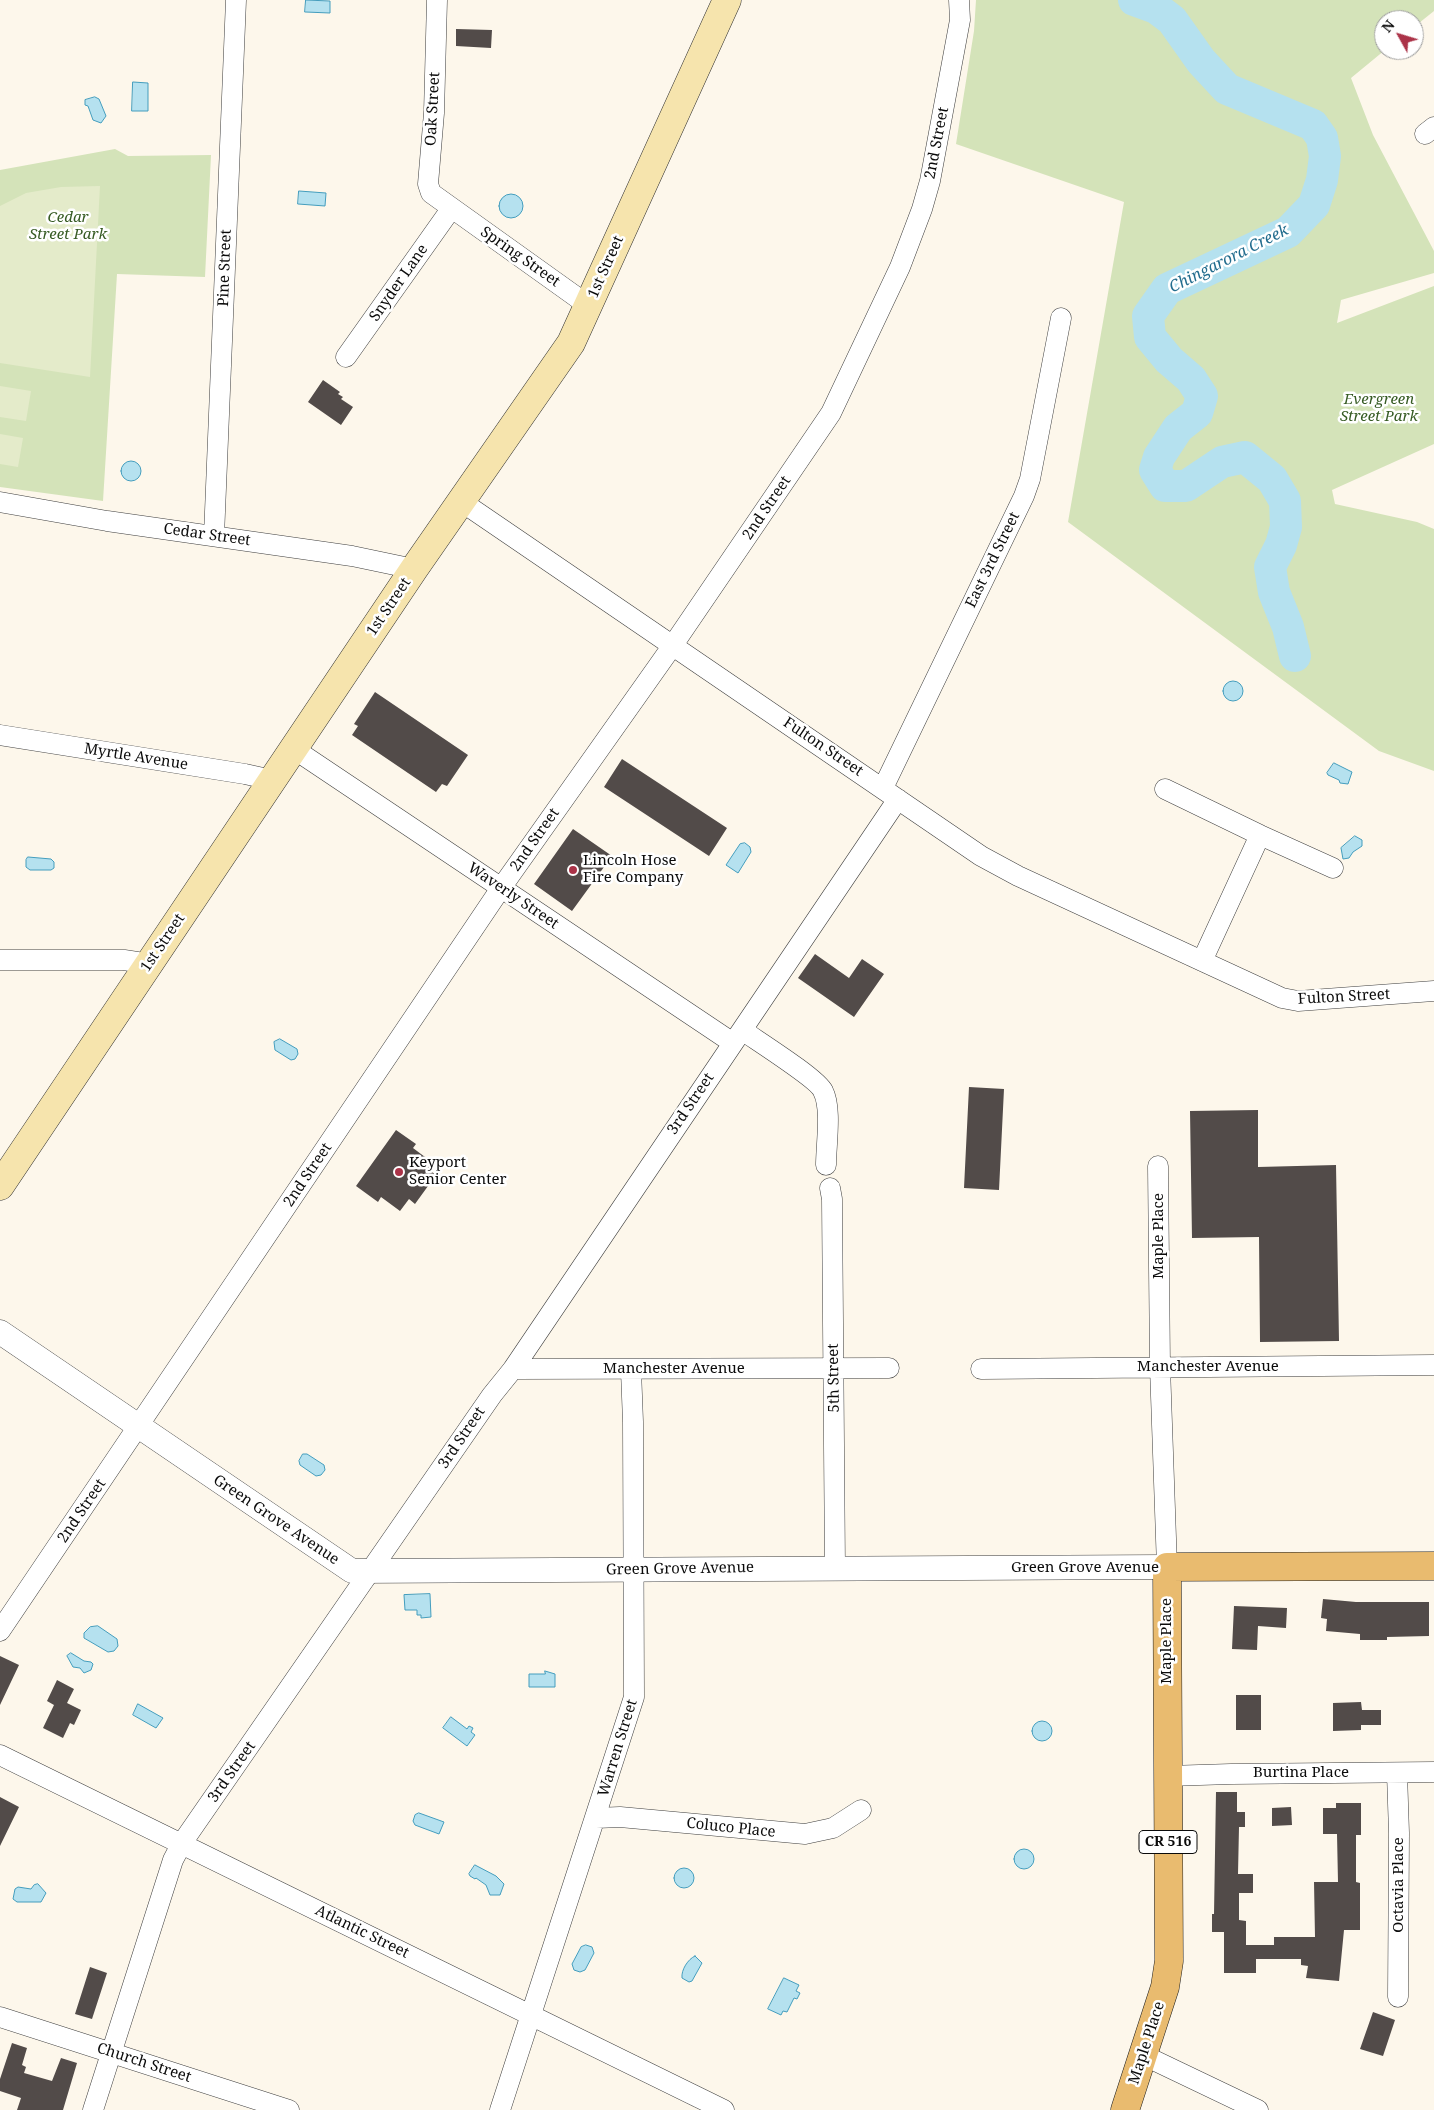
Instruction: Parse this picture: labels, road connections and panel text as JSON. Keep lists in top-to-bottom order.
{
  "streets": {
    "main road": [
      "1st Street",
      "Maple Place",
      "Green Grove Avenue",
      "CR 516"
    ],
    "street": [
      "Oak Street",
      "2nd Street",
      "Spring Street",
      "Pine Street",
      "Snyder Lane",
      "Cedar Street",
      "East 3rd Street",
      "Fulton Street",
      "Myrtle Avenue",
      "Waverly Street",
      "3rd Street",
      "Manchester Avenue",
      "5th Street",
      "Warren Street",
      "Burtina Place",
      "Coluco Place",
      "Octavia Place",
      "Atlantic Street",
      "Church Street"
    ]
  },
  "crossings": [
    ["Oak Street", "Spring Street"],
    ["Oak Street", "Snyder Lane"],
    ["2nd Street", "Fulton Street"],
    ["2nd Street", "Waverly Street"],
    ["2nd Street", "Green Grove Avenue"],
    ["Spring Street", "1st Street"],
    ["Spring Street", "Snyder Lane"],
    ["1st Street", "Cedar Street"],
    ["1st Street", "Fulton Street"],
    ["1st Street", "Myrtle Avenue"],
    ["1st Street", "Waverly Street"],
    ["Pine Street", "Cedar Street"],
    ["East 3rd Street", "Fulton Street"],
    ["East 3rd Street", "3rd Street"],
    ["Fulton Street", "3rd Street"],
    ["Waverly Street", "3rd Street"],
    ["3rd Street", "Manchester Avenue"],
    ["3rd Street", "Green Grove Avenue"],
    ["3rd Street", "Atlantic Street"],
    ["3rd Street", "Church Street"],
    ["Maple Place", "Manchester Avenue"],
    ["Maple Place", "Green Grove Avenue"],
    ["Maple Place", "Burtina Place"],
    ["Manchester Avenue", "5th Street"],
    ["Manchester Avenue", "Warren Street"],
    ["5th Street", "Green Grove Avenue"],
    ["Green Grove Avenue", "Warren Street"],
    ["Warren Street", "Coluco Place"],
    ["Warren Street", "Atlantic Street"],
    ["Burtina Place", "Octavia Place"]
  ],
  "water": ["Chingarora Creek"],
  "parks": ["Cedar Street Park", "Evergreen Street Park"],
  "places": ["Lincoln Hose Fire Company", "Keyport Senior Center"],
  "north": "top left"
}
